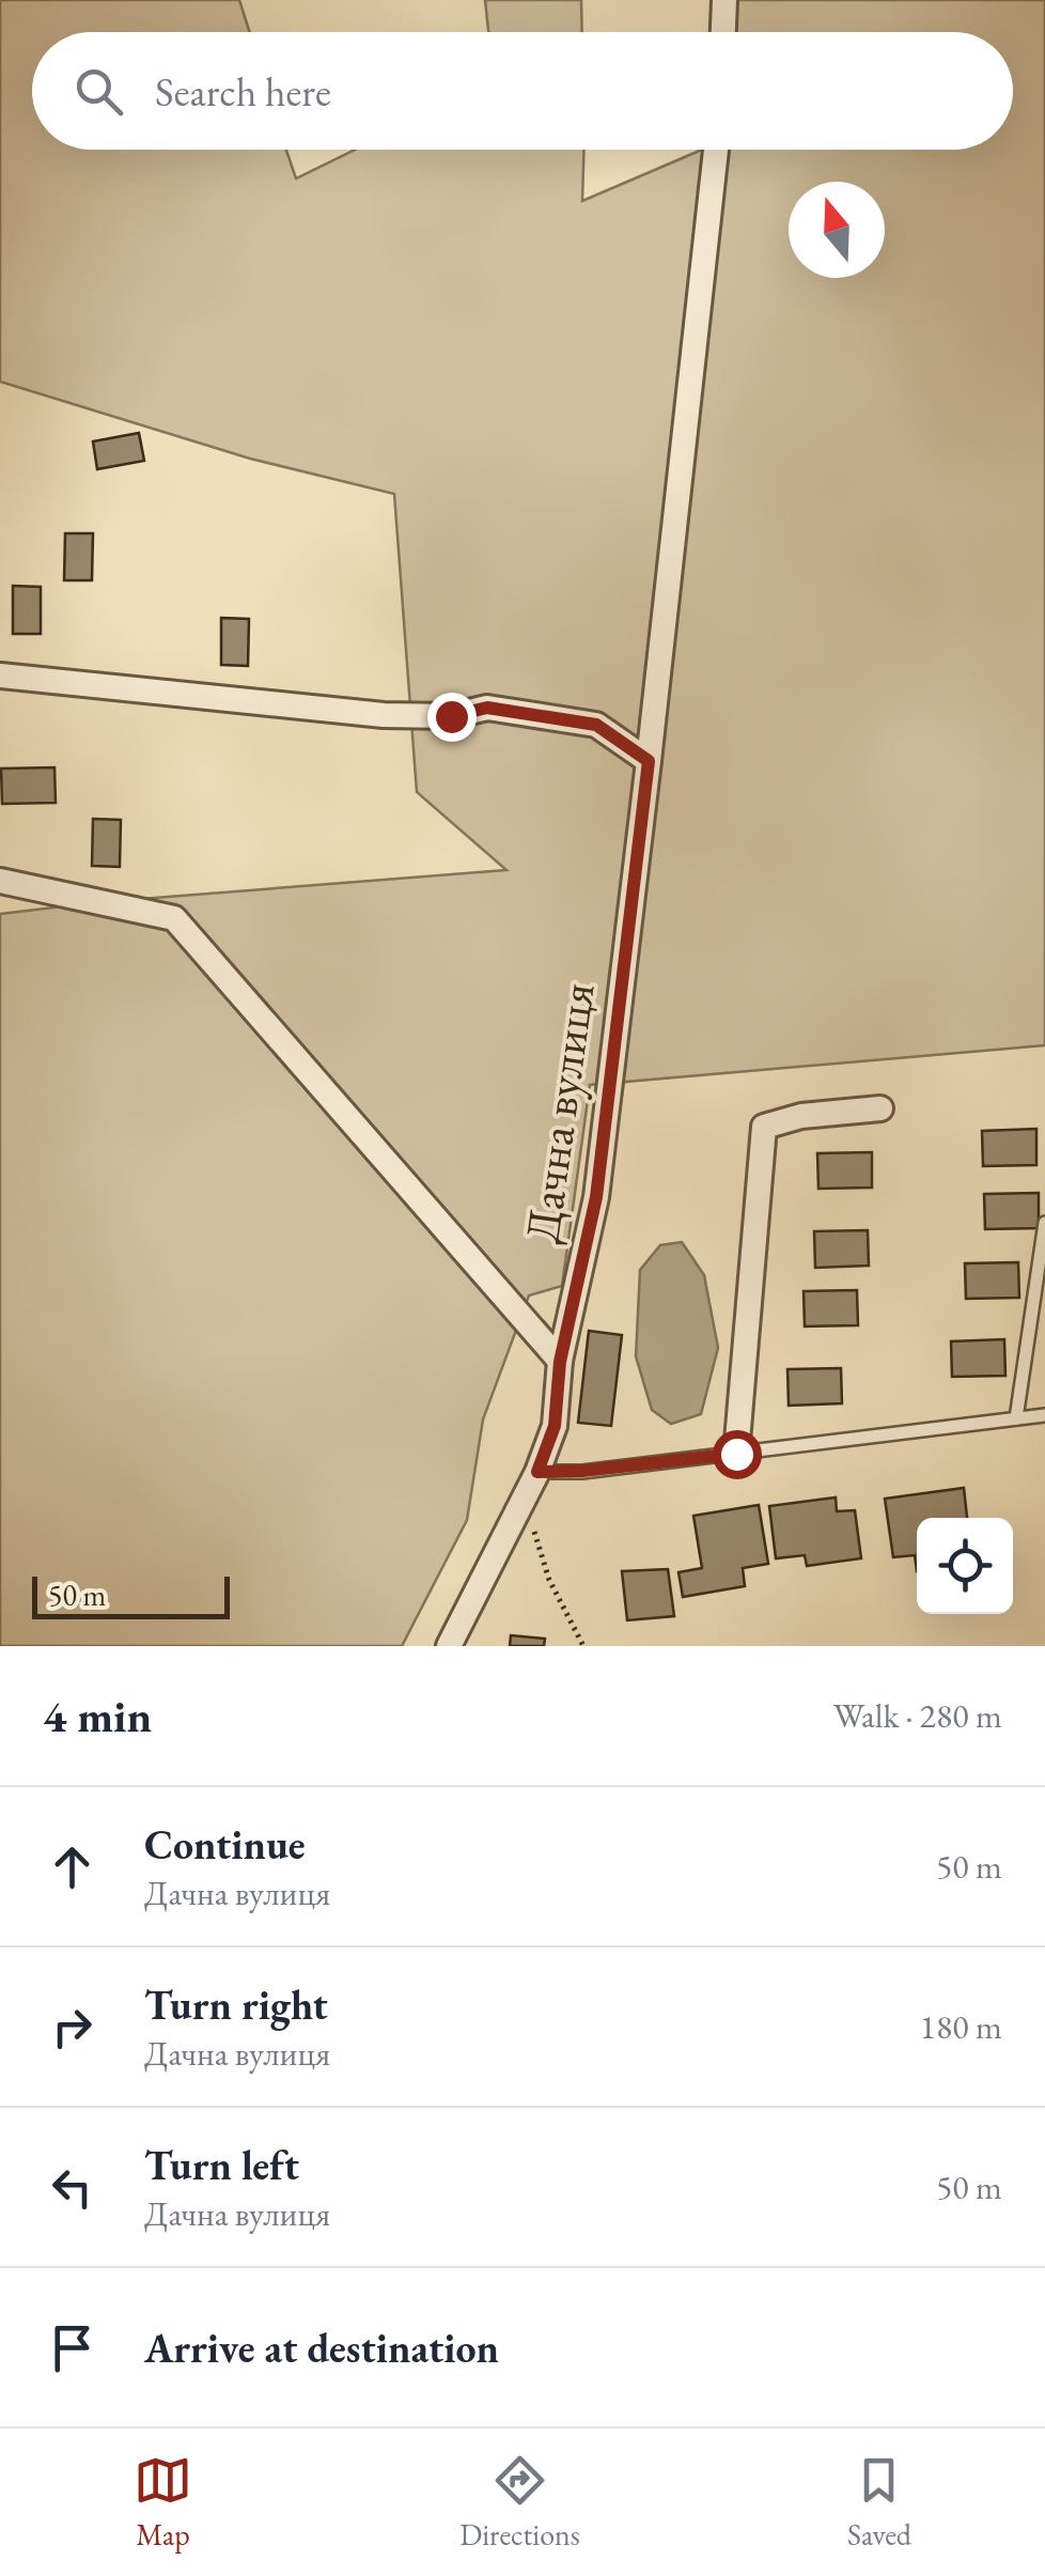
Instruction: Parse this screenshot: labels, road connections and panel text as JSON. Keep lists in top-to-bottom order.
{
  "streets": {
    "street": ["Дачна вулиця"]
  },
  "scale_bar": "50 m",
  "north": "top",
  "page": {
    "search": "Search here",
    "scale": "50 m",
    "heading": ["4 min", "Walk · 280 m"],
    "list": [
      ["Continue", "Дачна вулиця", "50 m"],
      ["Turn right", "Дачна вулиця", "180 m"],
      ["Turn left", "Дачна вулиця", "50 m"],
      "Arrive at destination"
    ],
    "nav": ["Map", "Directions", "Saved"]
  }
}
